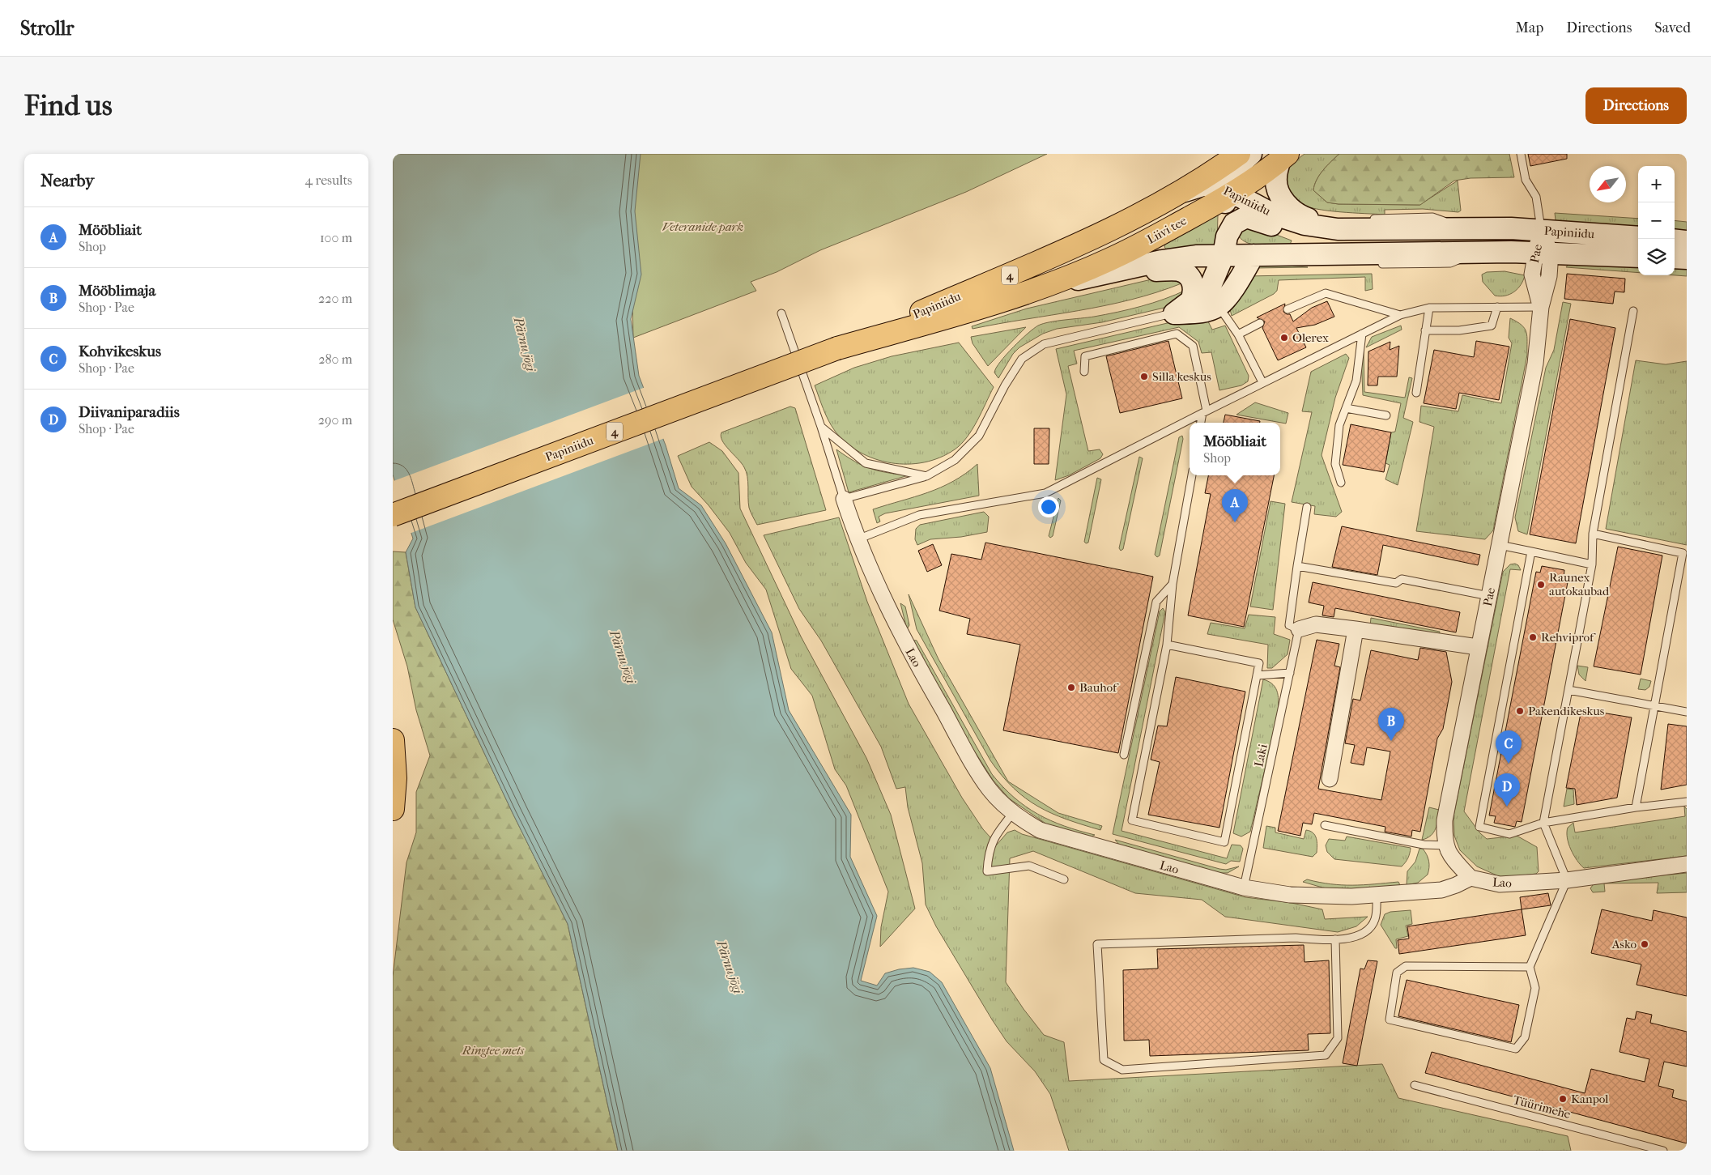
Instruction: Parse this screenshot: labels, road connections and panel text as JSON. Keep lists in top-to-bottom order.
{
  "streets": {
    "main road": ["Papiniidu", "Liivi tee", "4"],
    "street": ["Pae", "Lao"],
    "lane": ["Laki", "Tüürimehe"]
  },
  "crossings": [
    ["Papiniidu", "Liivi tee"],
    ["Papiniidu", "Pae"],
    ["Papiniidu", "4"],
    ["Pae", "Lao"],
    ["Lao", "Laki"]
  ],
  "water": ["Pärnu jõgi"],
  "parks": ["Veteranide park", "Ringtee mets"],
  "places": [
    "Olerex",
    "Silla keskus",
    "Raunex autokaubad",
    "Rehviprof",
    "Bauhof",
    "Pakendikeskus",
    "Asko",
    "Kanpol"
  ],
  "north": "bottom left",
  "page": {
    "header": "Strollr",
    "nav": ["Map", "Directions", "Saved"],
    "buttons": "Directions",
    "title": "Find us",
    "heading": ["Nearby", "4 results"],
    "map_buttons": ["+", "−"],
    "list": [
      {
        "mark": "A",
        "name": "Mööbliait",
        "note": "Shop",
        "value": "100 m"
      },
      {
        "mark": "B",
        "name": "Mööblimaja",
        "note": "Shop · Pae",
        "value": "220 m"
      },
      {
        "mark": "C",
        "name": "Kohvikeskus",
        "note": "Shop · Pae",
        "value": "280 m"
      },
      {
        "mark": "D",
        "name": "Diivaniparadiis",
        "note": "Shop · Pae",
        "value": "290 m"
      }
    ],
    "popup": ["Mööbliait", "Shop"],
    "pins": [
      "A",
      "B",
      "C",
      "D"
    ]
  }
}
